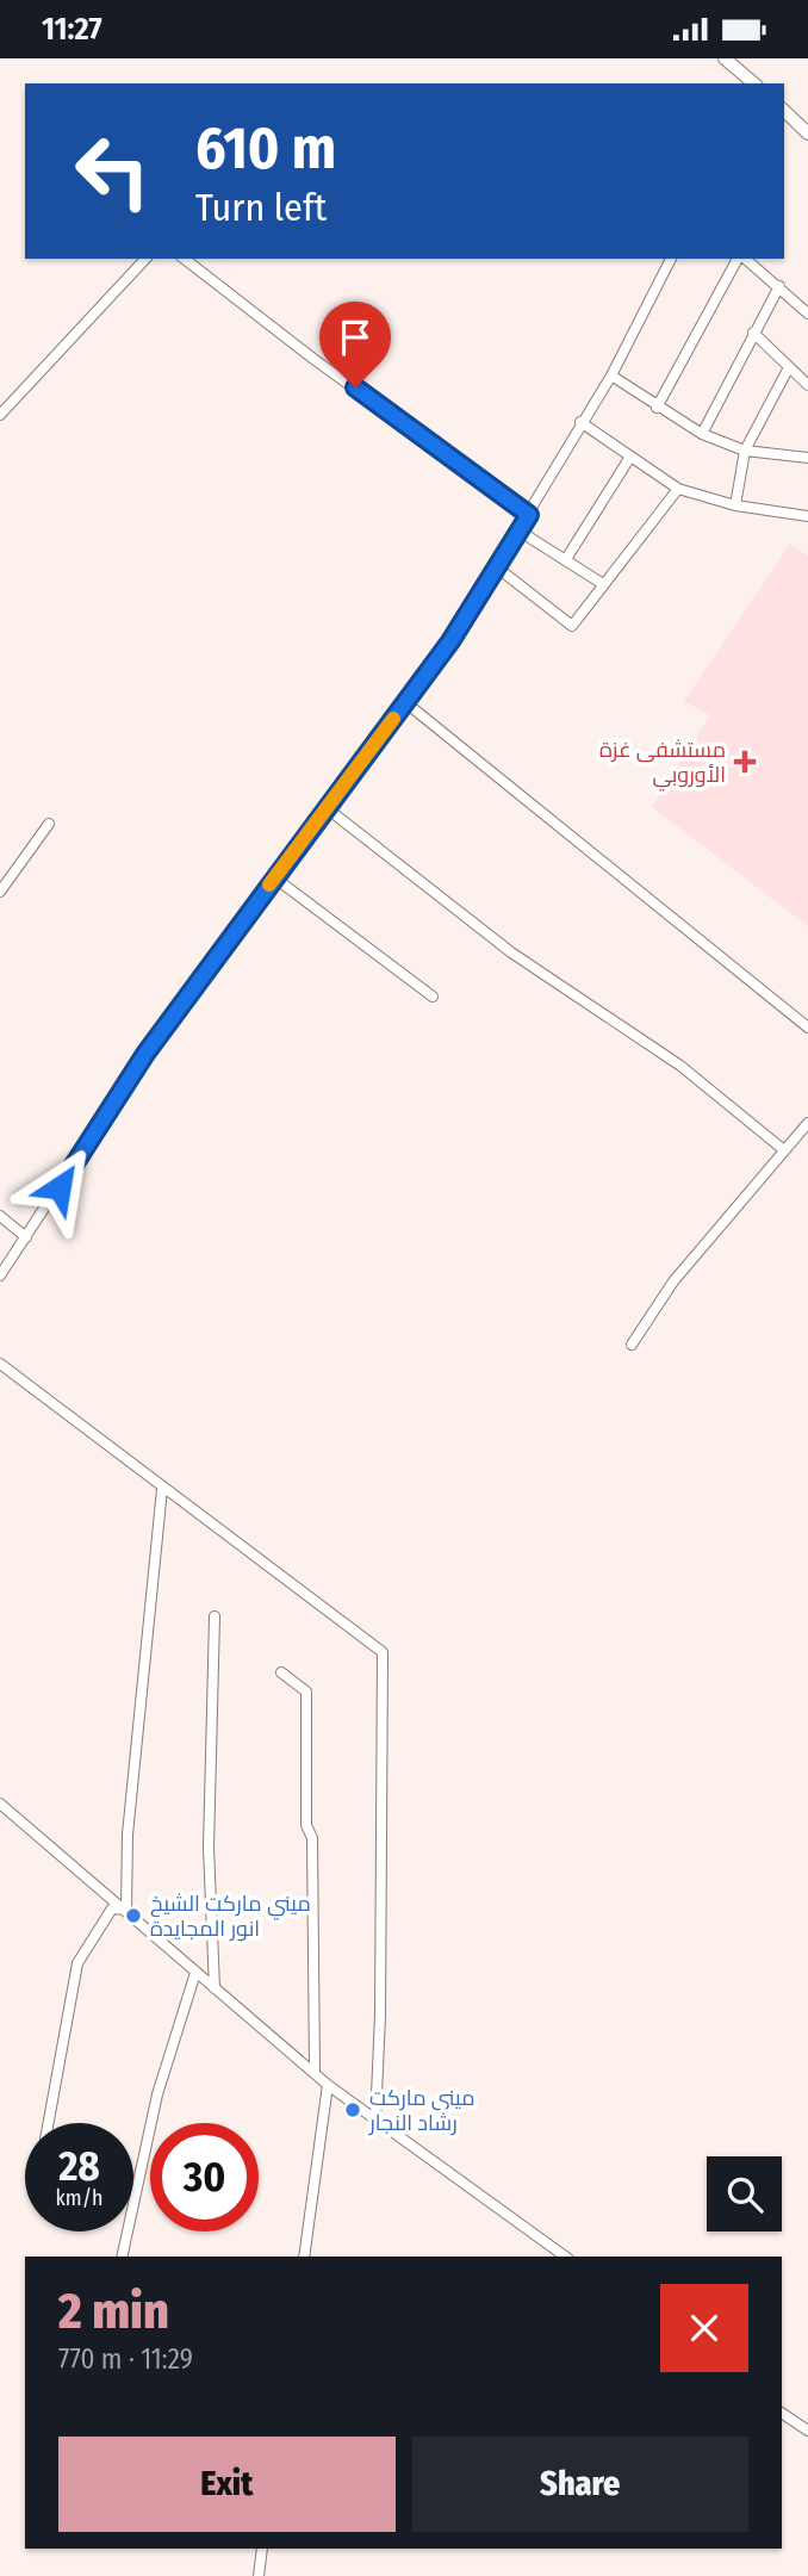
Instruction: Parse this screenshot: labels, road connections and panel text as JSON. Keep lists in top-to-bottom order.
{
  "places": {
    "health": ["مستشفى غزة الأوروبي"],
    "other": ["ميني ماركت الشيخ انور المجايدة", "ميني ماركت رشاد النجار"]
  },
  "page": {
    "status": "11:27",
    "turn": ["610 m", "Turn left"],
    "speed": "28 km/h",
    "limit": "30",
    "heading": ["2 min", "770 m · 11:29"],
    "buttons": ["Exit", "Share"]
  }
}
